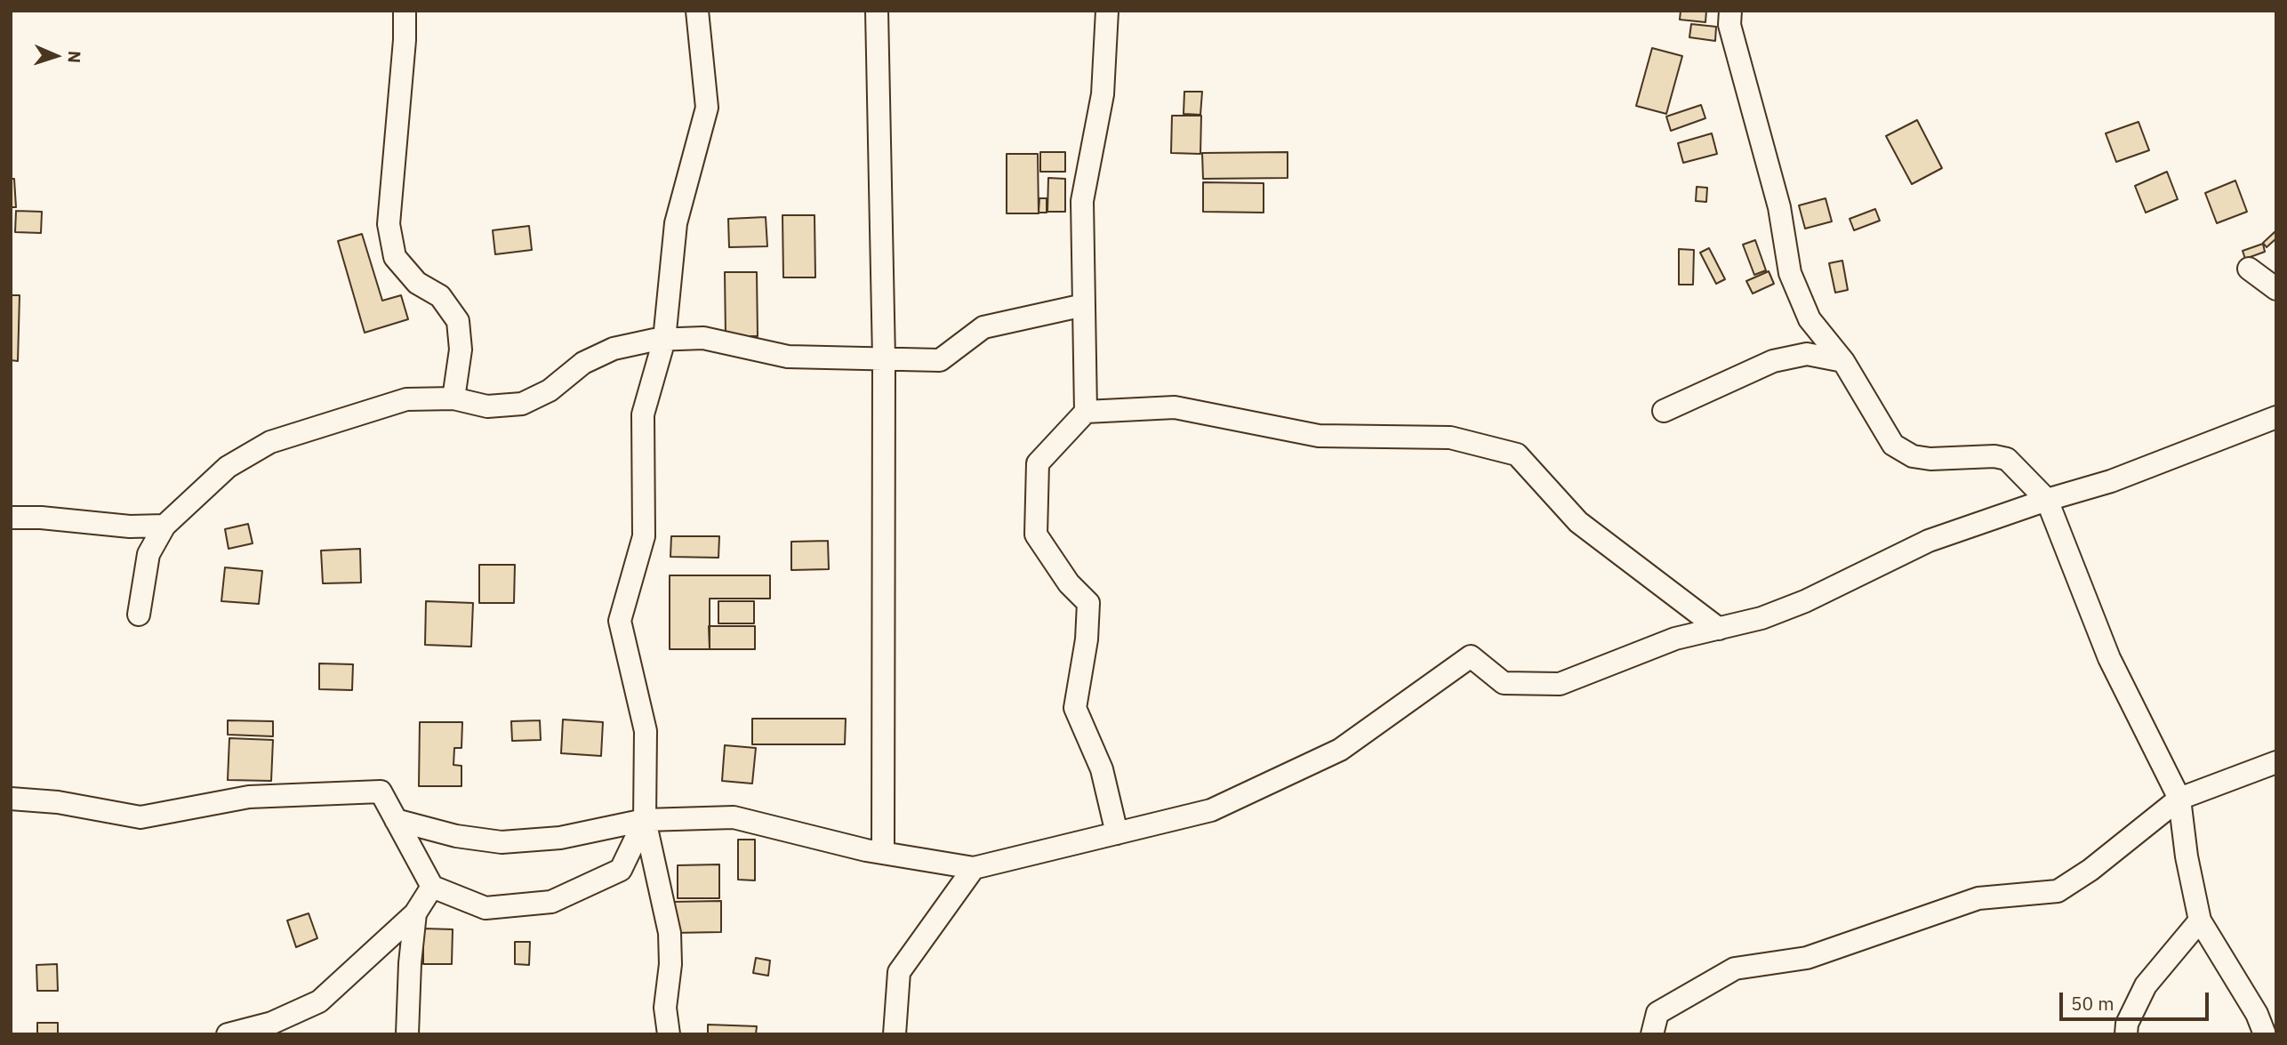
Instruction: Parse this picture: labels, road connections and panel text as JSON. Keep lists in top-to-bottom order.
{
  "scale_bar": "50 m",
  "north": "right"
}
